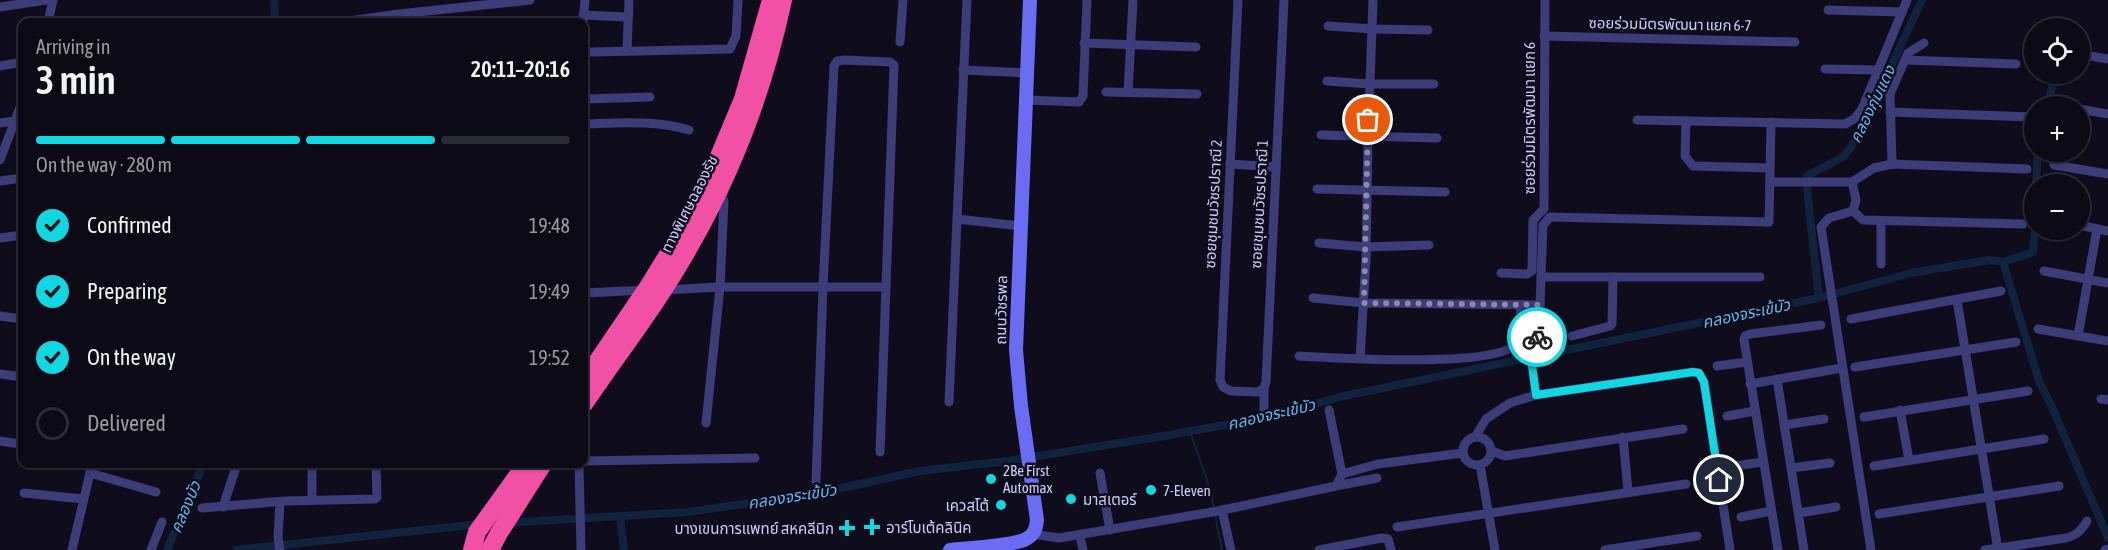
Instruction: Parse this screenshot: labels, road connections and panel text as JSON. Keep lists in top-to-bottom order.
{
  "streets": {
    "highway": ["ทางพิเศษฉลองรัช"],
    "main road": ["ถนนวัชรพล"],
    "street": [
      "ซอยร่วมมิตรพัฒนา แยก 6-7",
      "ซอยร่วมมิตรพัฒนา แยก 6",
      "ซอยชุมชนวัชรปราณี 2",
      "ซอยชุมชนวัชรปราณี 1"
    ]
  },
  "crossings": [
    ["ซอยร่วมมิตรพัฒนา แยก 6-7", "ซอยร่วมมิตรพัฒนา แยก 6"],
    ["ซอยชุมชนวัชรปราณี 2", "ซอยชุมชนวัชรปราณี 1"]
  ],
  "water": ["คลองกุ่มแดง", "คลองจระเข้บัว", "คลองบัว"],
  "places": {
    "other": [
      "2Be First Automax",
      "7-Eleven",
      "มาสเตอร์",
      "เควสโต้"
    ],
    "health": ["อาร์โบเต้คลินิค", "บางเขนการแพทย์ สหคลีนิก"]
  },
  "page": {
    "map_buttons": ["+", "−"],
    "heading": ["3 min", "Arriving in", "20:11–20:16"],
    "bar": "On the way · 280 m",
    "list": [
      ["Confirmed", "19:48"],
      ["Preparing", "19:49"],
      ["On the way", "19:52"],
      "Delivered"
    ]
  }
}
